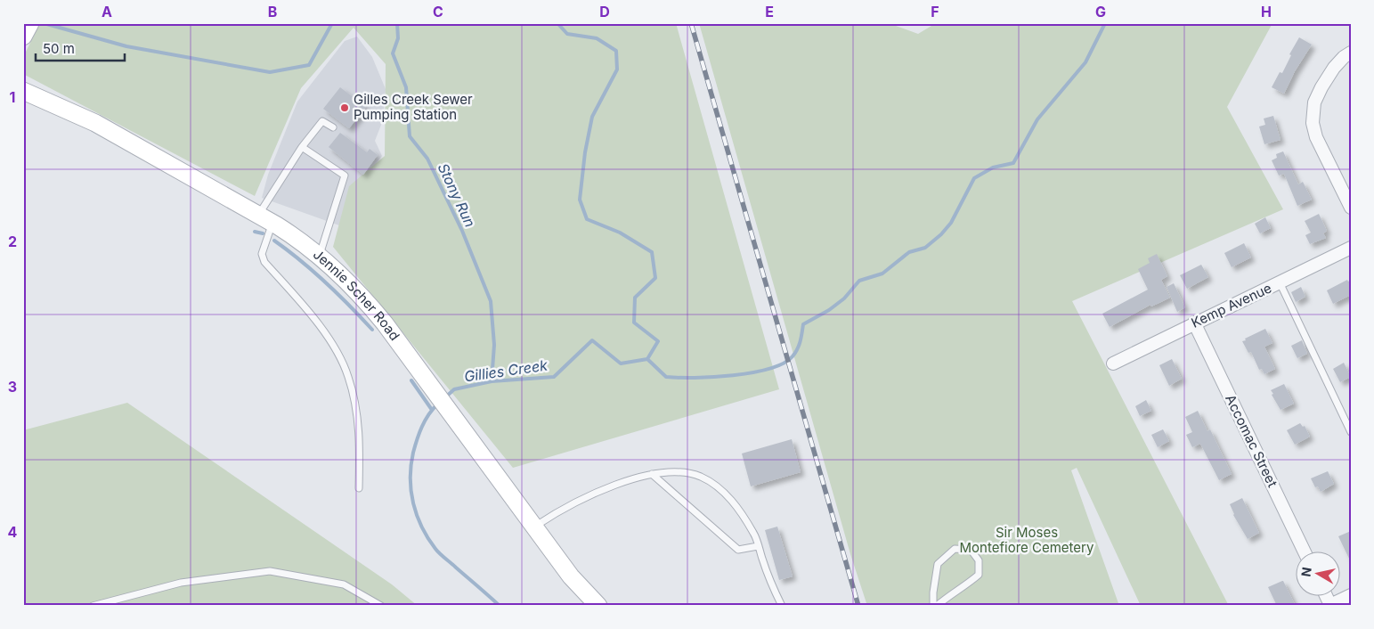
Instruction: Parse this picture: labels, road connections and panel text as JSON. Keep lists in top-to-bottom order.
{
  "streets": {
    "street": ["Jennie Scher Road", "Kemp Avenue", "Accomac Street"]
  },
  "crossings": [
    ["Kemp Avenue", "Accomac Street"]
  ],
  "water": ["Stony Run", "Gillies Creek"],
  "parks": ["Sir Moses Montefiore Cemetery"],
  "places": ["Gilles Creek Sewer Pumping Station"],
  "scale_bar": "50 m",
  "north": "left",
  "grid": {
    "columns": [
      "A",
      "B",
      "C",
      "D",
      "E",
      "F",
      "G",
      "H"
    ],
    "rows": [
      "1",
      "2",
      "3",
      "4"
    ]
  }
}
